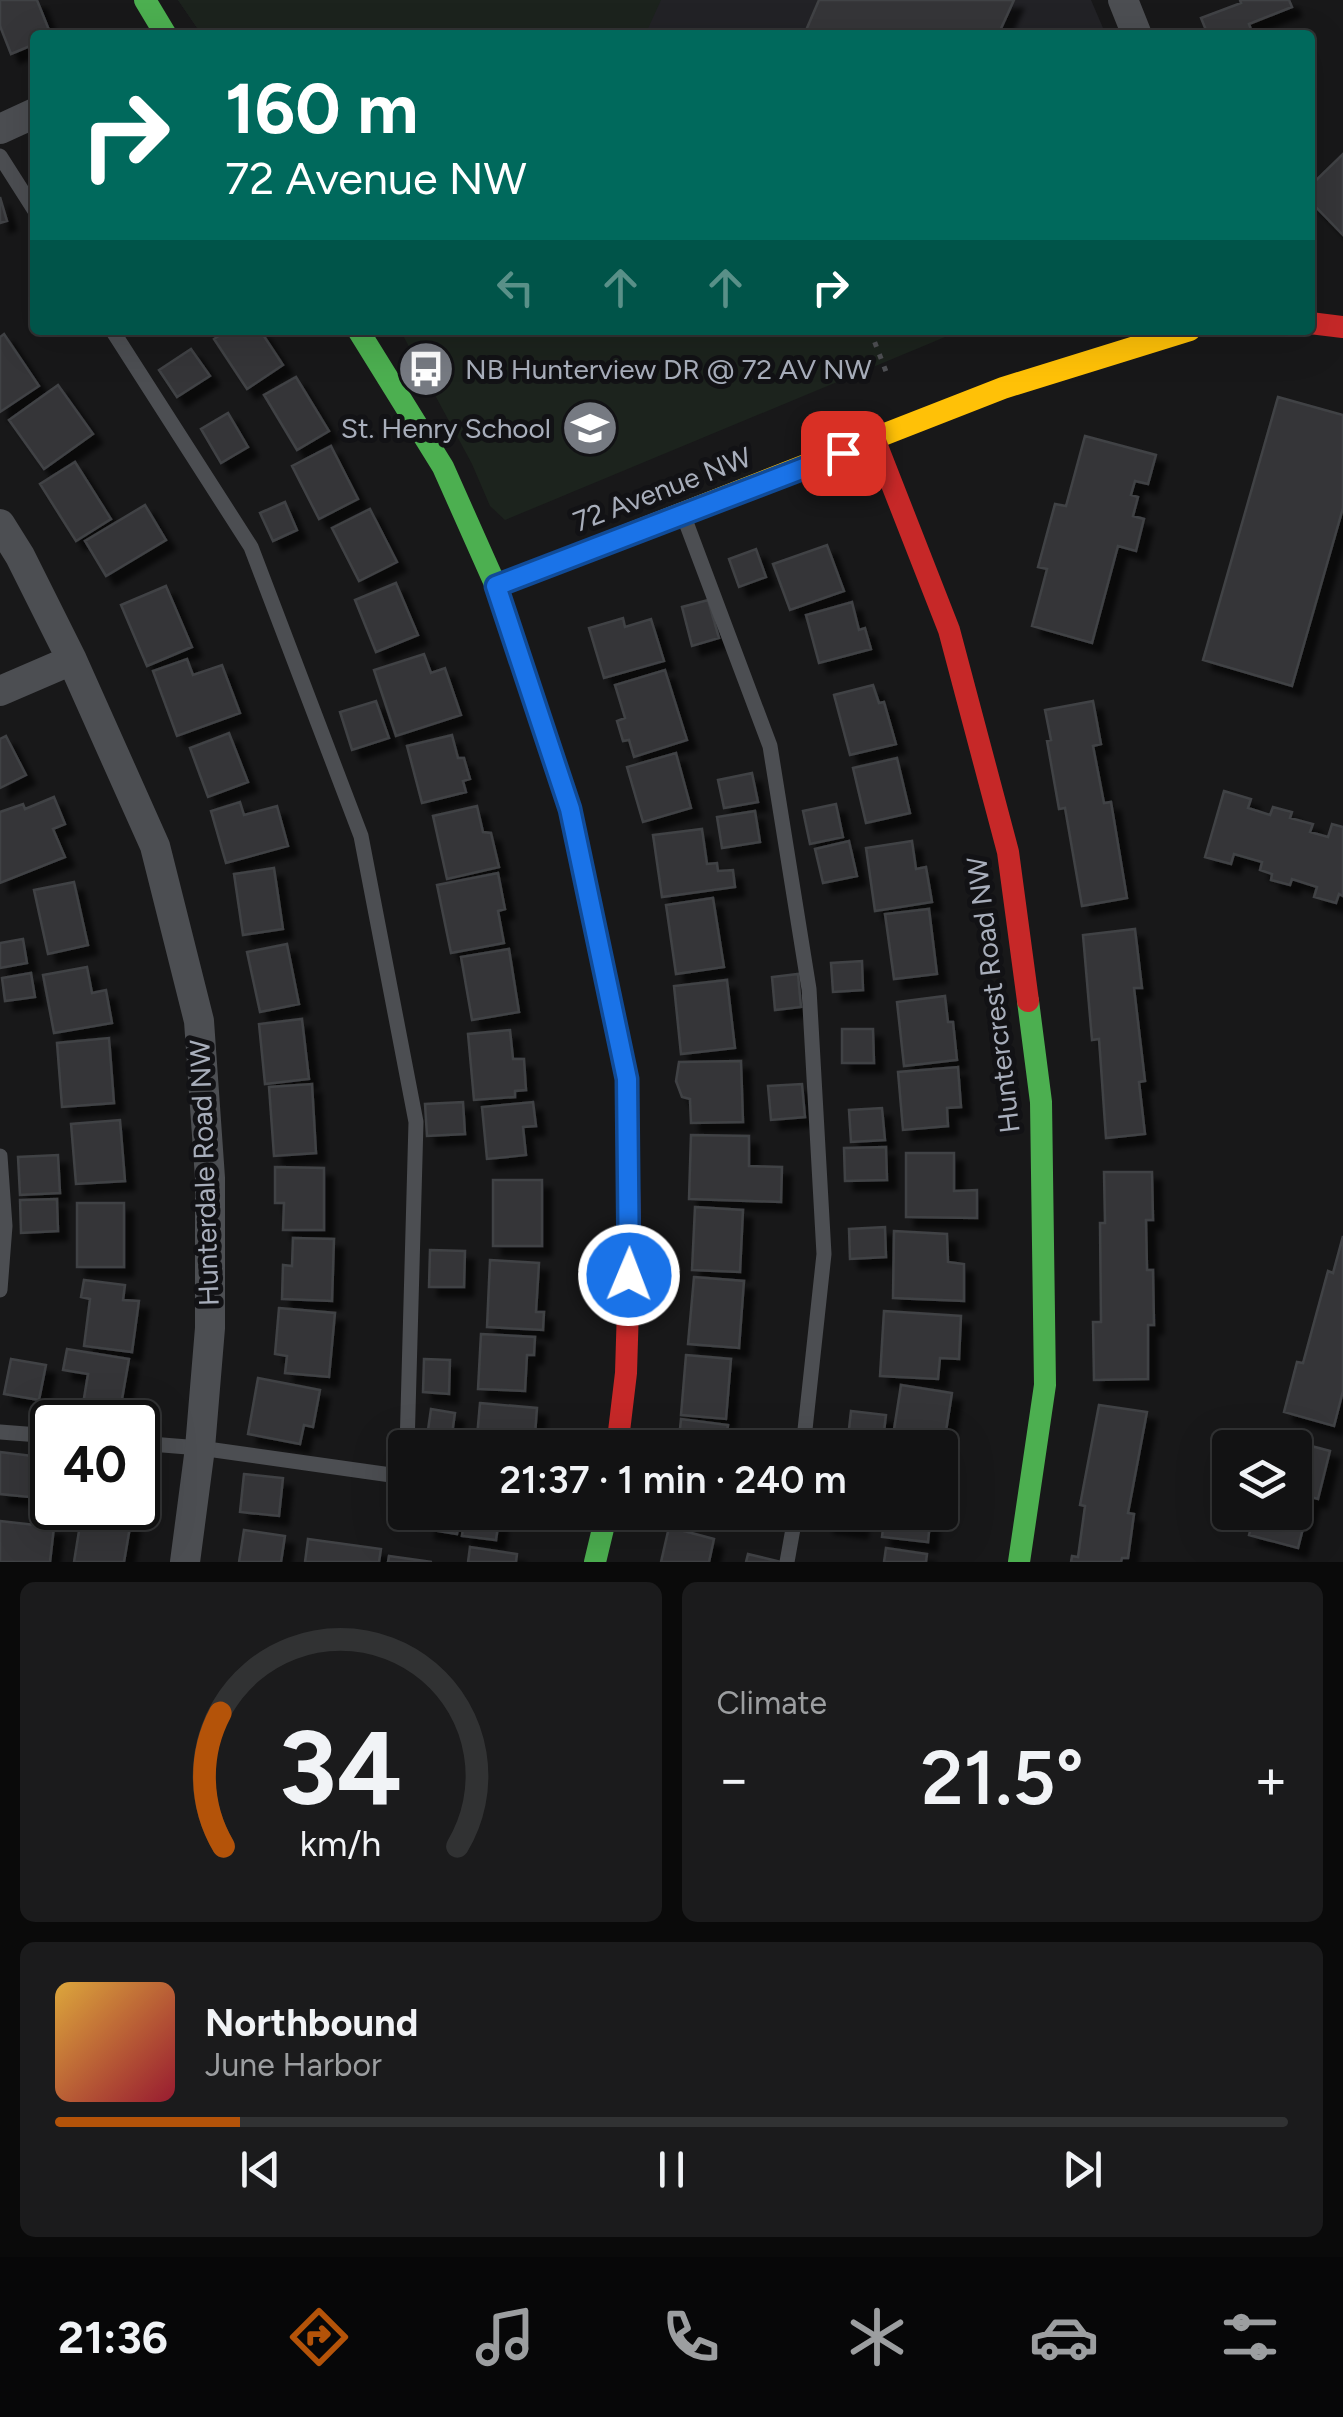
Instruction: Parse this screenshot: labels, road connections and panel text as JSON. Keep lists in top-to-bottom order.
{
  "streets": {
    "street": ["72 Avenue NW", "Huntercrest Road NW", "Hunterdale Road NW"]
  },
  "crossings": [
    ["72 Avenue NW", "Huntercrest Road NW"]
  ],
  "places": {
    "bus stop": ["NB Hunterview DR @ 72 AV NW"],
    "school or university": ["St. Henry School"]
  },
  "page": {
    "turn": ["160 m", "72 Avenue NW"],
    "limit": "40",
    "trip": "21:37 · 1 min · 240 m",
    "tile": "Climate",
    "heat": ["−", "21.5°", "+"],
    "song": ["Northbound", "June Harbor"],
    "tabs": "21:36",
    "gauge": ["34", "km/h"]
  }
}
